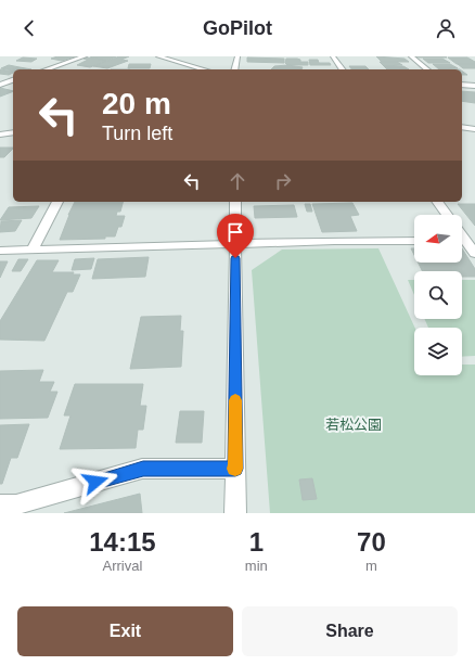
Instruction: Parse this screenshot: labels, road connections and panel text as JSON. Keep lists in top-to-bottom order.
{
  "parks": ["若松公園"],
  "north": "left",
  "page": {
    "header": "GoPilot",
    "turn": ["20 m", "Turn left"],
    "eta": [
      "14:15",
      "Arrival",
      "1",
      "min",
      "70",
      "m"
    ],
    "buttons": ["Exit", "Share"]
  }
}
